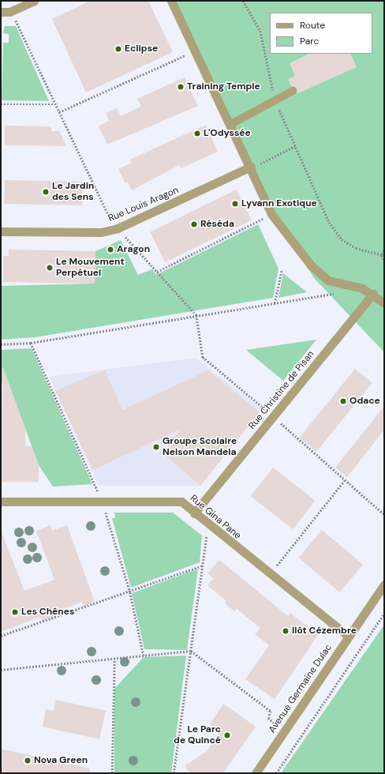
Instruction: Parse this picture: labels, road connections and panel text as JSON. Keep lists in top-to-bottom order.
{
  "streets": {
    "street": [
      "Rue Louis Aragon",
      "Rue Christine de Pisan",
      "Rue Gina Pane",
      "Avenue Germaine Dulac"
    ]
  },
  "crossings": [
    ["Rue Christine de Pisan", "Rue Gina Pane"],
    ["Rue Gina Pane", "Avenue Germaine Dulac"]
  ],
  "places": [
    "Eclipse",
    "Training Temple",
    "L'Odyssée",
    "Le Jardin des Sens",
    "Lyvann Exotique",
    "Réséda",
    "Aragon",
    "Le Mouvement Perpétuel",
    "Odace",
    "Groupe Scolaire Nelson Mandela",
    "Les Chênes",
    "Ilôt Cézembre",
    "Le Parc de Quincé",
    "Nova Green"
  ],
  "legend": ["Route", "Parc"]
}
